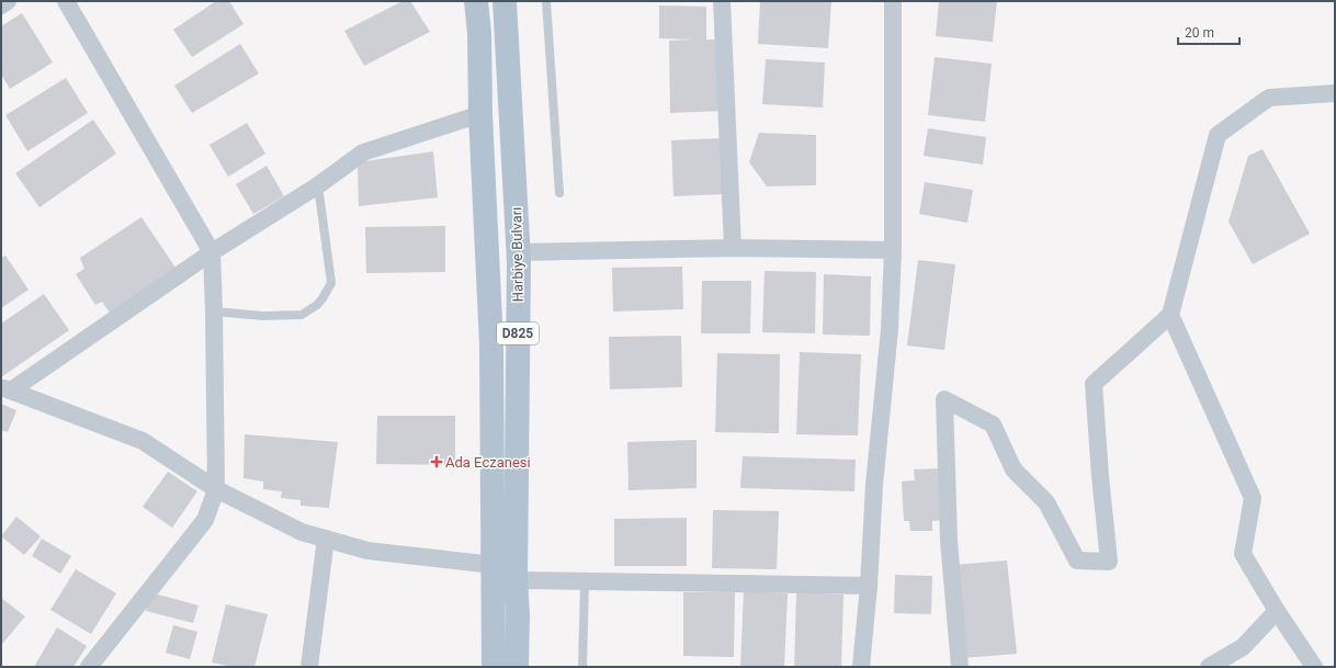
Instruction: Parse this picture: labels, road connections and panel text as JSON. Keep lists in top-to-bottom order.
{
  "streets": {
    "main road": ["Harbiye Bulvarı", "D825"]
  },
  "places": {
    "health": ["Ada Eczanesi"]
  },
  "scale_bar": "20 m"
}
